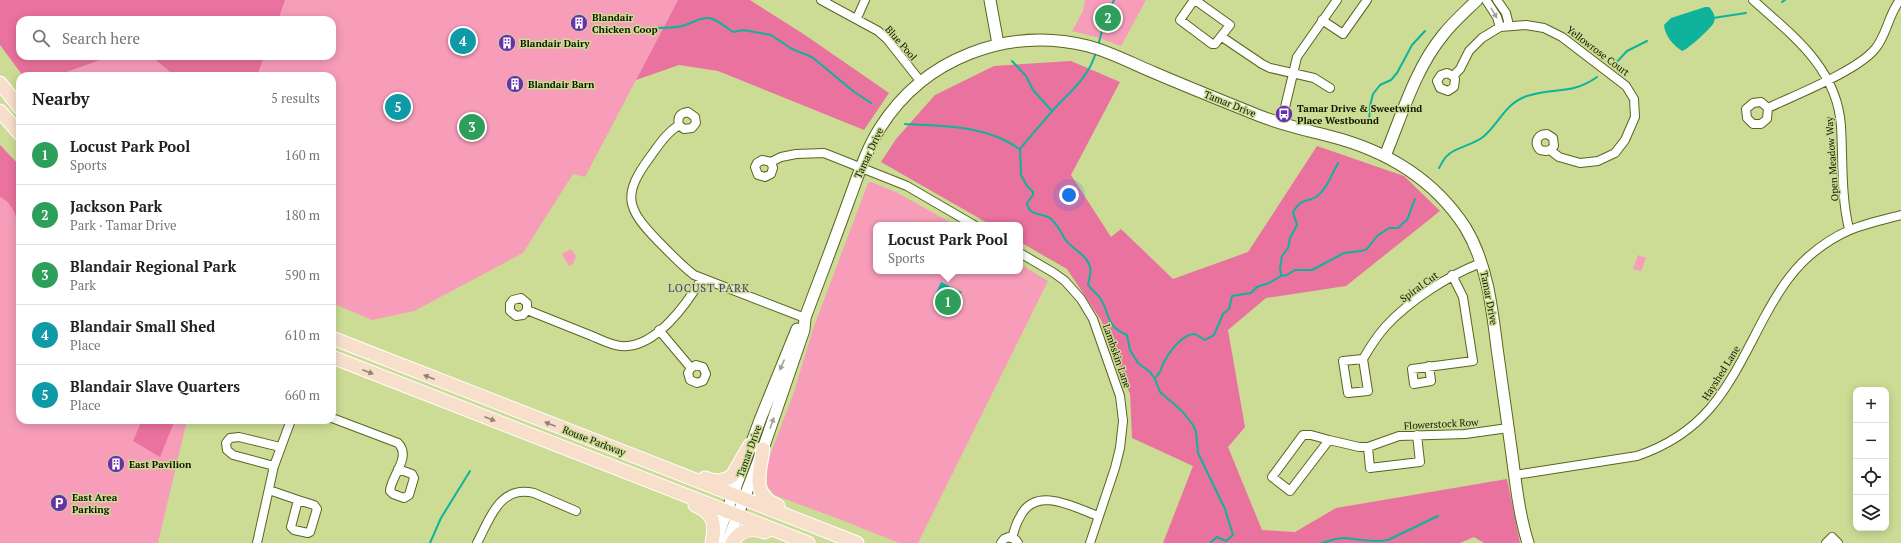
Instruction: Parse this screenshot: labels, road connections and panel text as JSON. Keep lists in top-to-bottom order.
{
  "streets": {
    "main road": ["Rouse Parkway"],
    "street": [
      "Blue Pool",
      "Yellowrose Court",
      "Tamar Drive",
      "Open Meadow Way",
      "Spiral Cut",
      "Lambskin Lane",
      "Hayshed Lane",
      "Flowerstock Row"
    ]
  },
  "crossings": [
    ["Blue Pool", "Tamar Drive"],
    ["Tamar Drive", "Spiral Cut"],
    ["Tamar Drive", "Hayshed Lane"],
    ["Tamar Drive", "Flowerstock Row"],
    ["Tamar Drive", "Rouse Parkway"],
    ["Open Meadow Way", "Hayshed Lane"]
  ],
  "districts": ["LOCUST PARK"],
  "places": {
    "building": [
      "Blandair Chicken Coop",
      "Blandair Dairy",
      "Blandair Barn",
      "East Pavilion"
    ],
    "bus stop": ["Tamar Drive & Sweetwind Place Westbound"],
    "parking": ["East Area Parking"]
  },
  "page": {
    "pins": [
      "2",
      "4",
      "5",
      "3",
      "1"
    ],
    "search": "Search here",
    "heading": ["Nearby", "5 results"],
    "list": [
      {
        "mark": "1",
        "name": "Locust Park Pool",
        "note": "Sports",
        "value": "160 m"
      },
      {
        "mark": "2",
        "name": "Jackson Park",
        "note": "Park · Tamar Drive",
        "value": "180 m"
      },
      {
        "mark": "3",
        "name": "Blandair Regional Park",
        "note": "Park",
        "value": "590 m"
      },
      {
        "mark": "4",
        "name": "Blandair Small Shed",
        "note": "Place",
        "value": "610 m"
      },
      {
        "mark": "5",
        "name": "Blandair Slave Quarters",
        "note": "Place",
        "value": "660 m"
      }
    ],
    "popup": ["Locust Park Pool", "Sports"],
    "map_buttons": ["+", "−"]
  }
}
